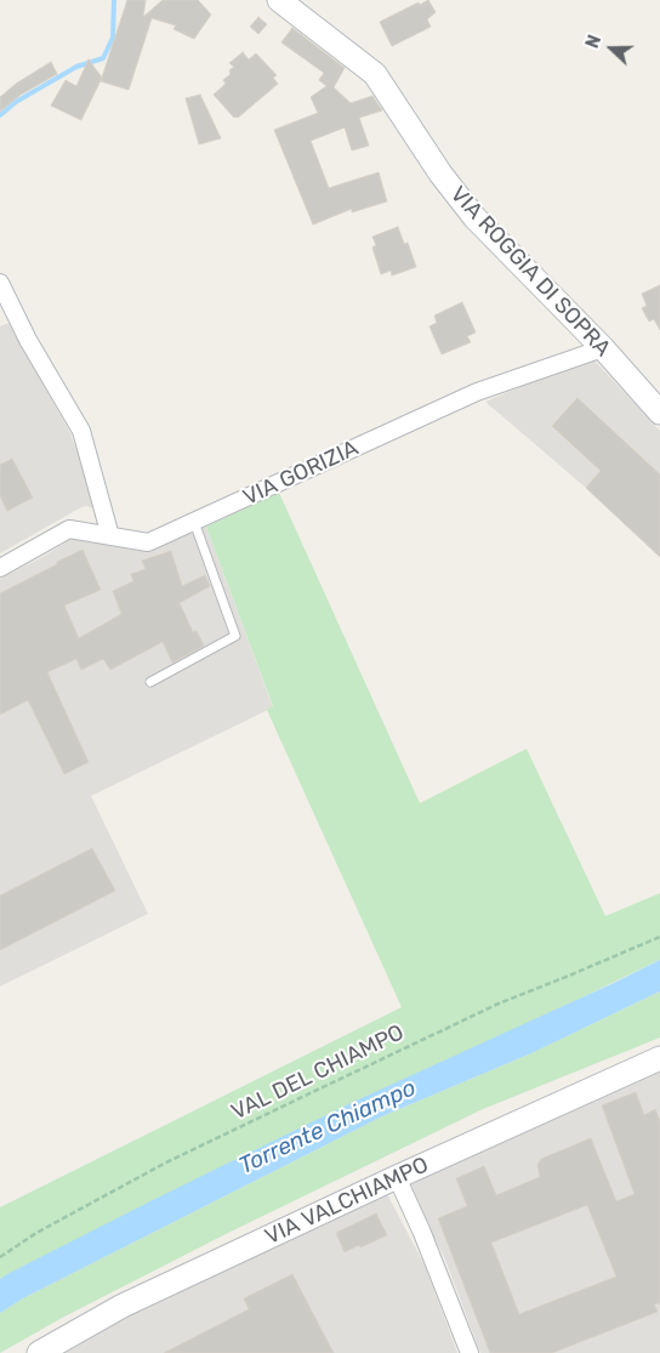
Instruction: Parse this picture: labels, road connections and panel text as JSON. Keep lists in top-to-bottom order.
{
  "streets": {
    "main road": ["VIA ROGGIA DI SOPRA", "VIA VALCHIAMPO"],
    "street": ["VIA GORIZIA"],
    "path": ["VAL DEL CHIAMPO"]
  },
  "crossings": [
    ["VIA ROGGIA DI SOPRA", "VIA GORIZIA"]
  ],
  "water": ["Torrente Chiampo"],
  "north": "left"
}
